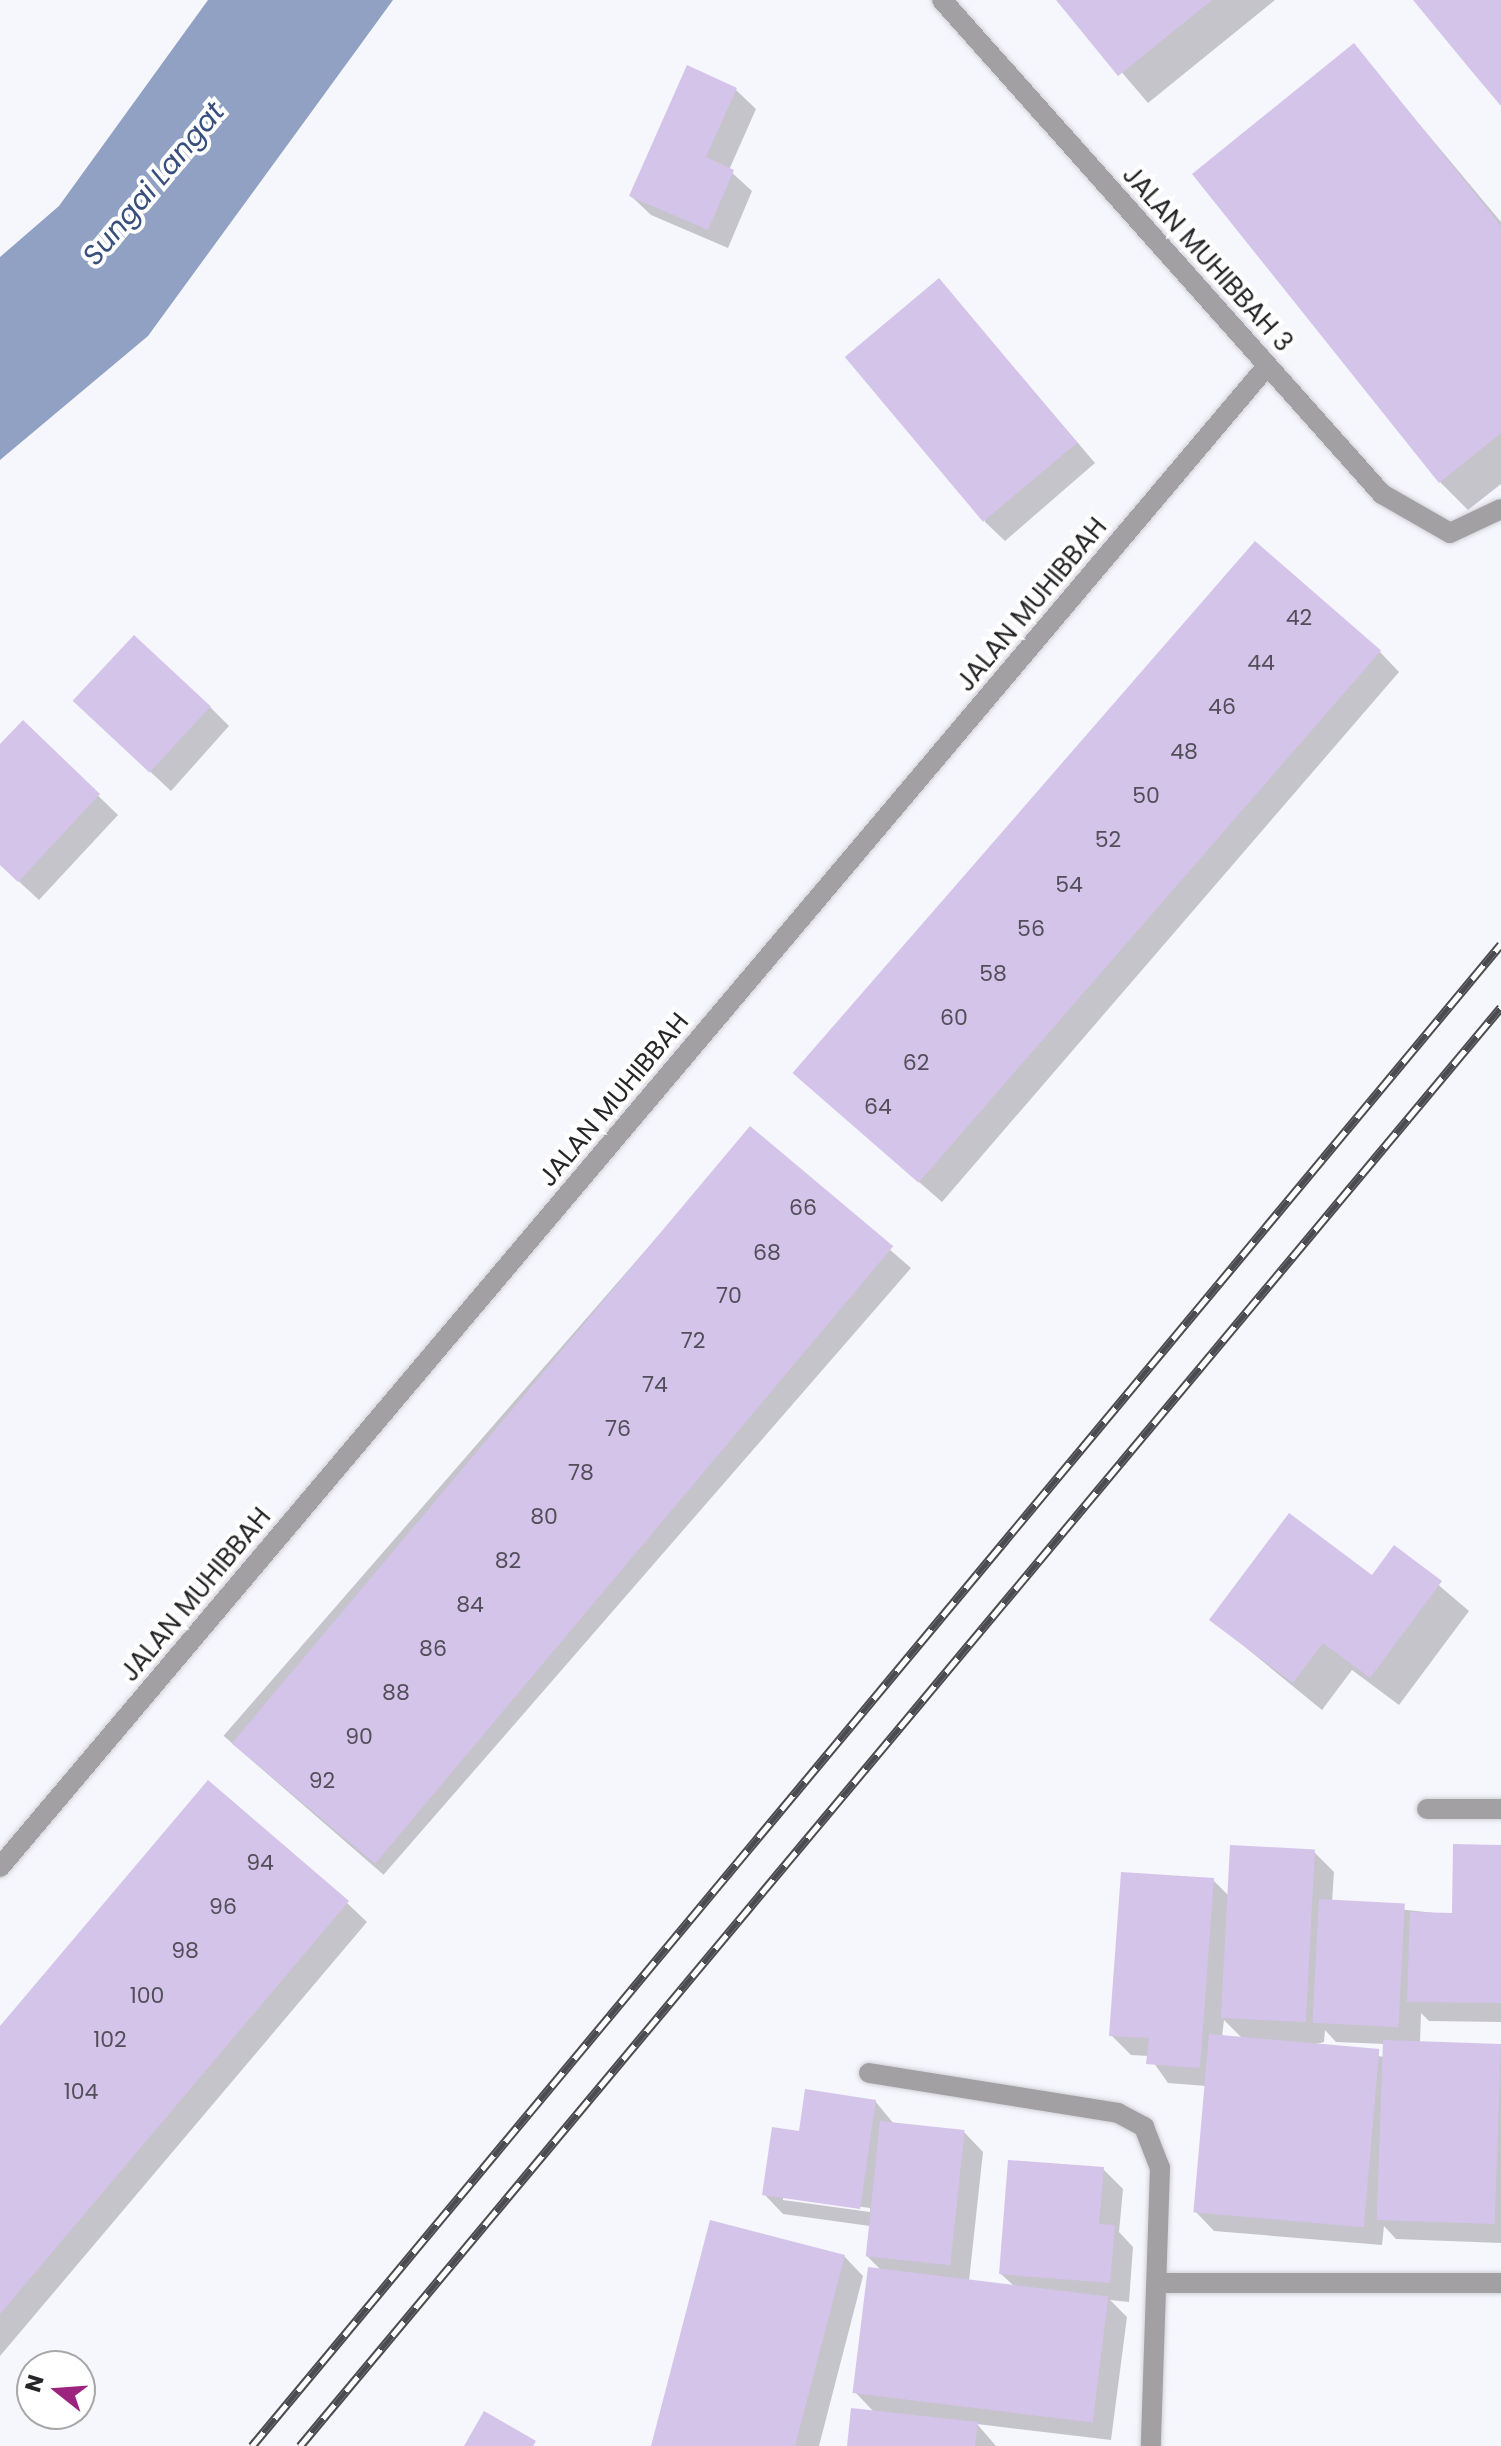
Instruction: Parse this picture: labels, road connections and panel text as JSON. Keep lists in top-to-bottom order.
{
  "streets": {
    "street": ["JALAN MUHIBBAH 3", "JALAN MUHIBBAH"]
  },
  "crossings": [
    ["JALAN MUHIBBAH 3", "JALAN MUHIBBAH"]
  ],
  "water": ["Sungai Langat"],
  "house_numbers": [
    "42",
    "44",
    "46",
    "48",
    "50",
    "52",
    "54",
    "56",
    "58",
    "60",
    "62",
    "64",
    "66",
    "68",
    "70",
    "72",
    "74",
    "76",
    "78",
    "80",
    "82",
    "84",
    "86",
    "88",
    "90",
    "92",
    "94",
    "96",
    "98",
    "100",
    "102",
    "104"
  ],
  "north": "left"
}
